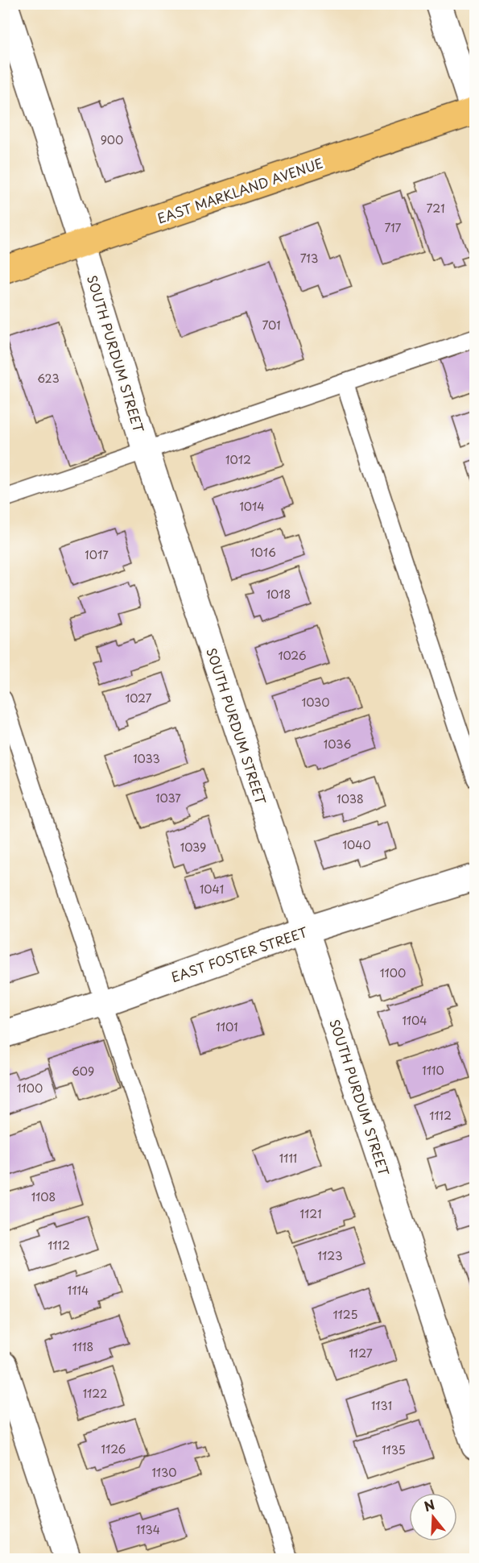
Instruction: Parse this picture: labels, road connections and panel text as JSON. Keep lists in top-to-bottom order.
{
  "streets": {
    "main road": ["EAST MARKLAND AVENUE"],
    "street": ["SOUTH PURDUM STREET", "EAST FOSTER STREET"]
  },
  "crossings": [
    ["EAST MARKLAND AVENUE", "SOUTH PURDUM STREET"],
    ["SOUTH PURDUM STREET", "EAST FOSTER STREET"]
  ],
  "house_numbers": [
    "900",
    "721",
    "717",
    "713",
    "701",
    "623",
    "1012",
    "1014",
    "1016",
    "1017",
    "1018",
    "1026",
    "1027",
    "1030",
    "1036",
    "1033",
    "1037",
    "1038",
    "1040",
    "1039",
    "1041",
    "1100",
    "1104",
    "1101",
    "1110",
    "609",
    "1100",
    "1112",
    "1111",
    "1108",
    "1121",
    "1112",
    "1123",
    "1114",
    "1125",
    "1118",
    "1127",
    "1122",
    "1131",
    "1126",
    "1135",
    "1130",
    "1134"
  ],
  "north": "top"
}
